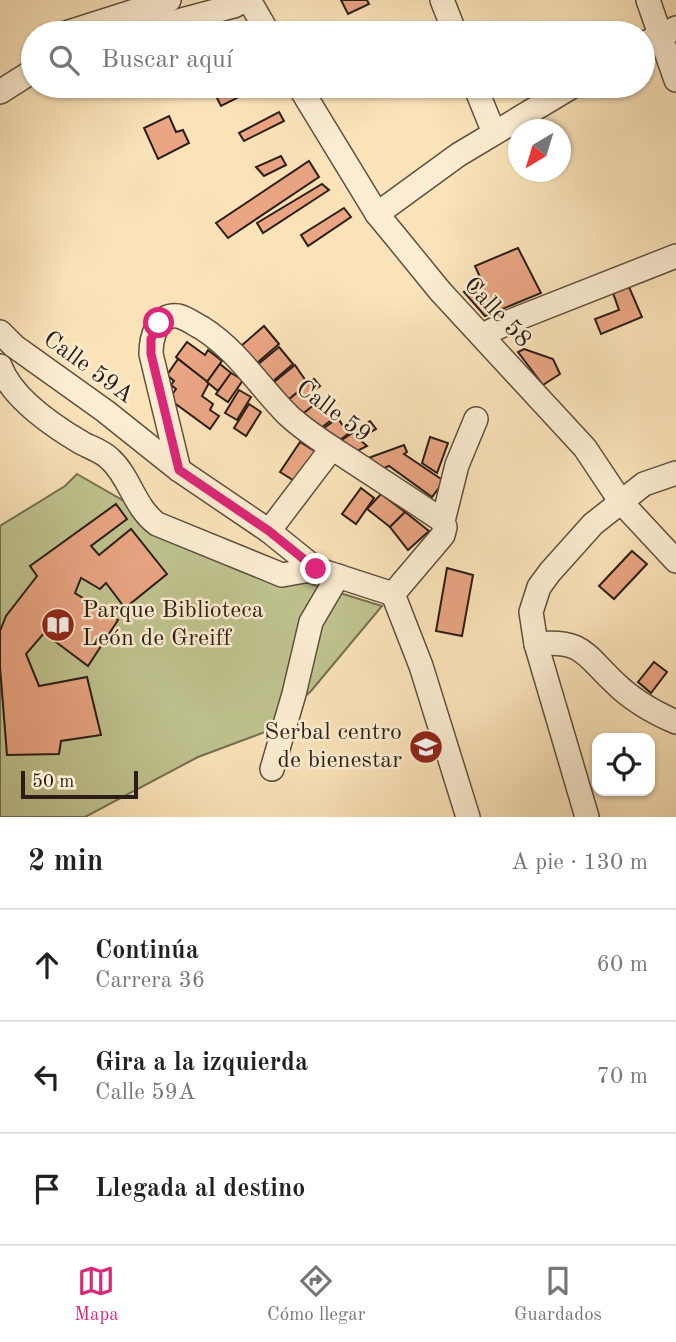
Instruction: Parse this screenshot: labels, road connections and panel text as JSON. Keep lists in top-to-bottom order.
{
  "streets": {
    "street": ["Calle 58", "Calle 59A", "Calle 59"]
  },
  "crossings": [
    ["Calle 59A", "Calle 59"]
  ],
  "places": {
    "library": ["Parque Biblioteca León de Greiff"],
    "school or university": ["Serbal centro de bienestar"]
  },
  "scale_bar": "50 m",
  "north": "bottom left",
  "page": {
    "search": "Buscar aquí",
    "scale": "50 m",
    "heading": ["2 min", "A pie · 130 m"],
    "list": [
      ["Continúa", "Carrera 36", "60 m"],
      ["Gira a la izquierda", "Calle 59A", "70 m"],
      "Llegada al destino"
    ],
    "nav": ["Mapa", "Cómo llegar", "Guardados"]
  }
}
